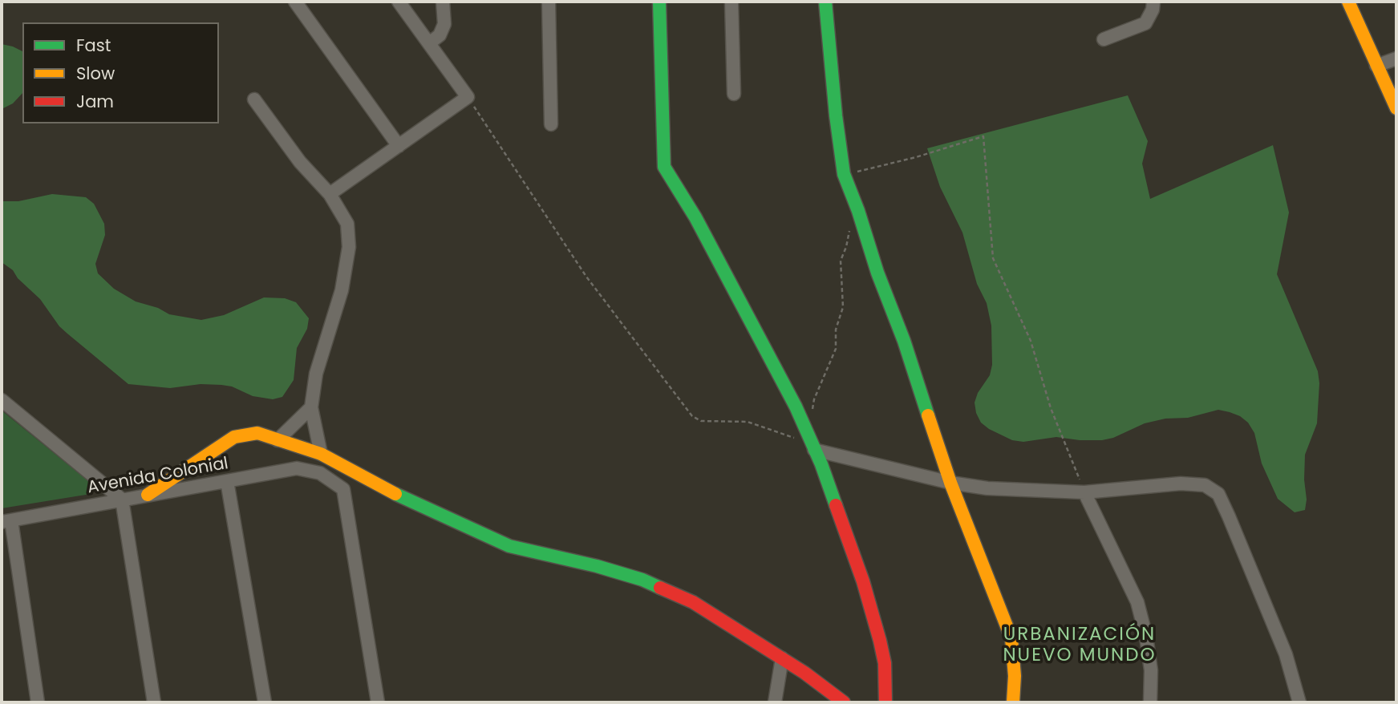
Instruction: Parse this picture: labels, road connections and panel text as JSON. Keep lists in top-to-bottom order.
{
  "streets": {
    "street": ["Avenida Colonial"]
  },
  "districts": ["URBANIZACIÓN NUEVO MUNDO"],
  "legend": ["Fast", "Slow", "Jam"]
}
